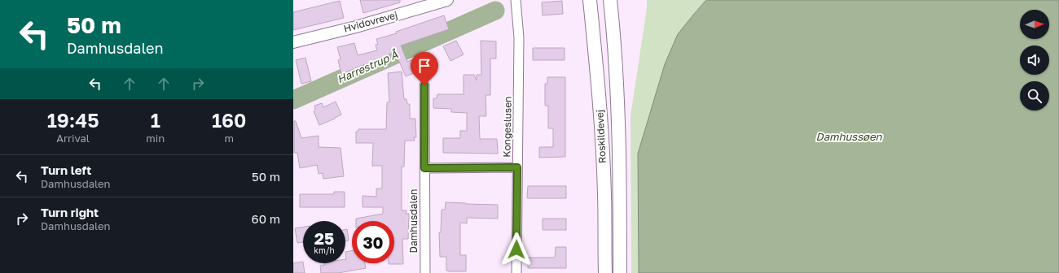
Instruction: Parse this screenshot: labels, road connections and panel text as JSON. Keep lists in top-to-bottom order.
{
  "streets": {
    "main road": ["Roskildevej"],
    "street": ["Hvidovrevej", "Kongeslusen", "Damhusdalen"]
  },
  "water": ["Harrestrup Å", "Damhussøen"],
  "north": "right",
  "page": {
    "turn": ["50 m", "Damhusdalen"],
    "eta": [
      "19:45",
      "Arrival",
      "1",
      "min",
      "160",
      "m"
    ],
    "list": [
      {
        "name": "Turn left",
        "note": "Damhusdalen",
        "value": "50 m"
      },
      {
        "name": "Turn right",
        "note": "Damhusdalen",
        "value": "60 m"
      }
    ],
    "speed": "25 km/h",
    "limit": "30"
  }
}
